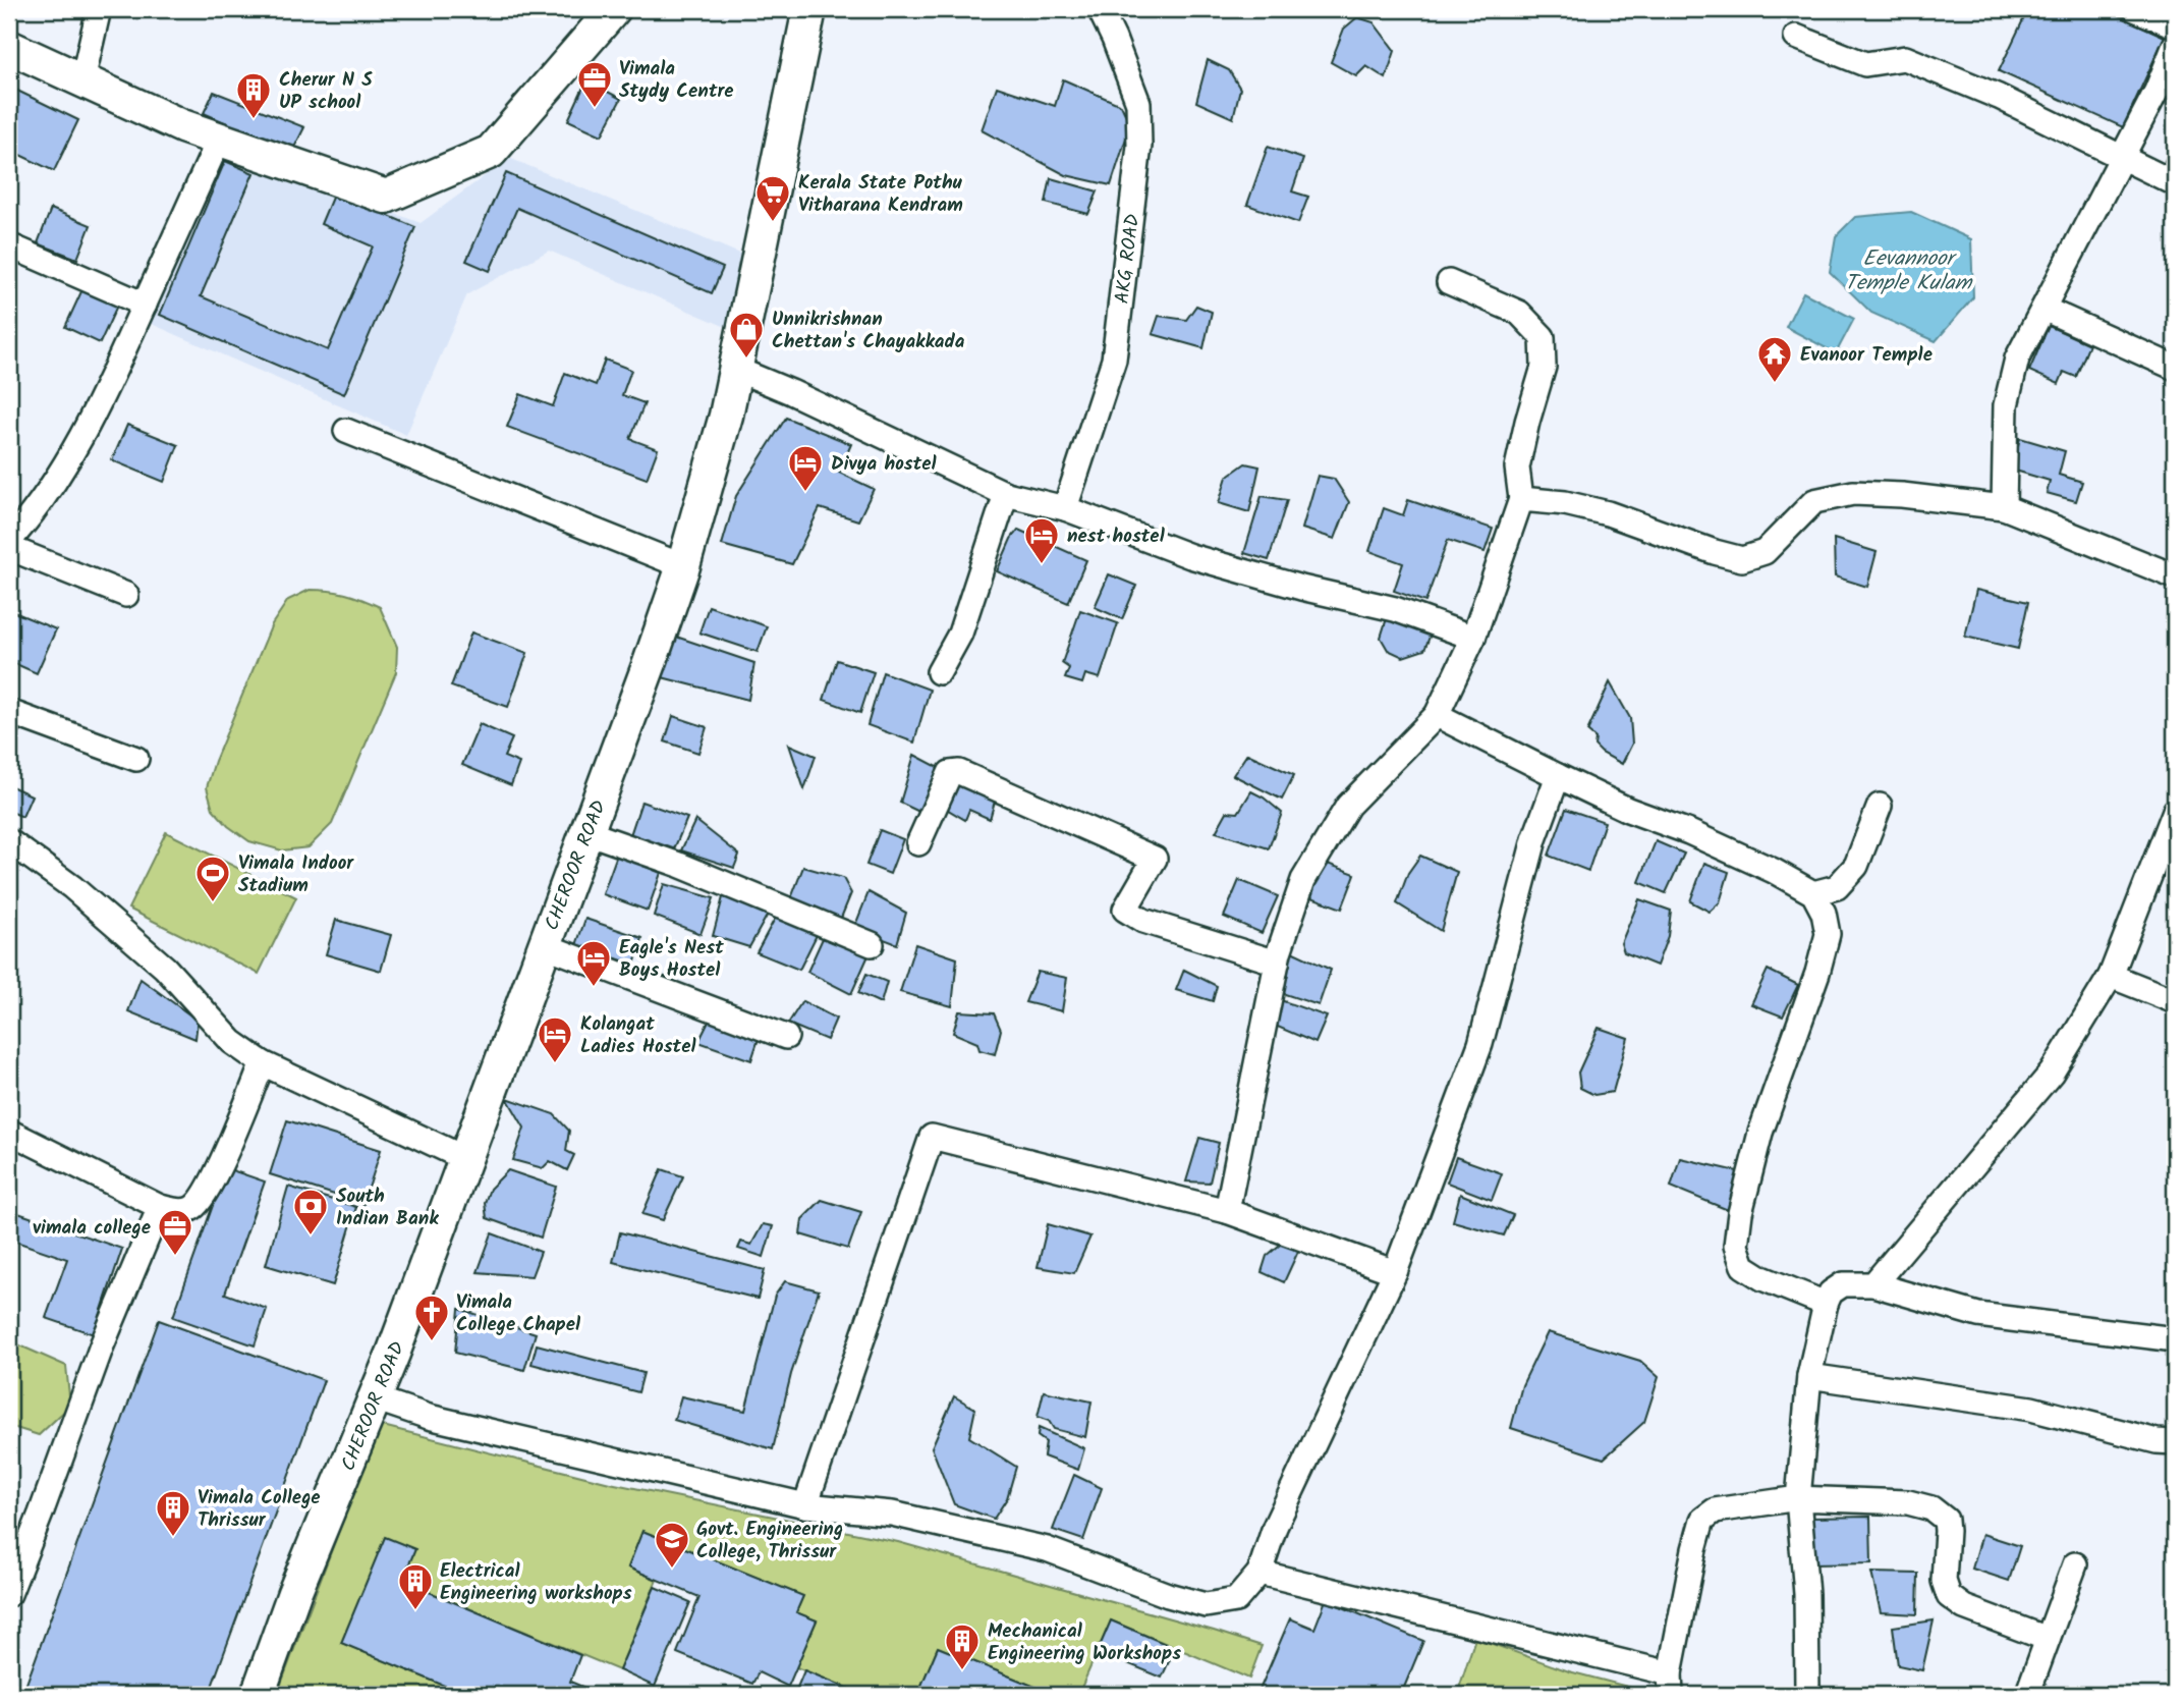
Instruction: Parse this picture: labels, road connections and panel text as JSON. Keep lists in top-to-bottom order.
{
  "streets": {
    "main road": ["CHEROOR ROAD"],
    "street": ["AKG ROAD"]
  },
  "water": ["Eevannoor Temple Kulam"],
  "places": {
    "office": ["Vimala Stydy Centre", "vimala college"],
    "building": [
      "Cherur N S UP school",
      "Vimala College Thrissur",
      "Electrical Engineering workshops",
      "Mechanical Engineering Workshops"
    ],
    "supermarket": ["Kerala State Pothu Vitharana Kendram"],
    "shop": ["Unnikrishnan Chettan's Chayakkada"],
    "temple": ["Evanoor Temple"],
    "hotel": [
      "Divya hostel",
      "nest hostel",
      "Eagle's Nest Boys Hostel",
      "Kolangat Ladies Hostel"
    ],
    "sports": ["Vimala Indoor Stadium"],
    "bank": ["South Indian Bank"],
    "church": ["Vimala College Chapel"],
    "school or university": ["Govt. Engineering College, Thrissur"]
  }
}
